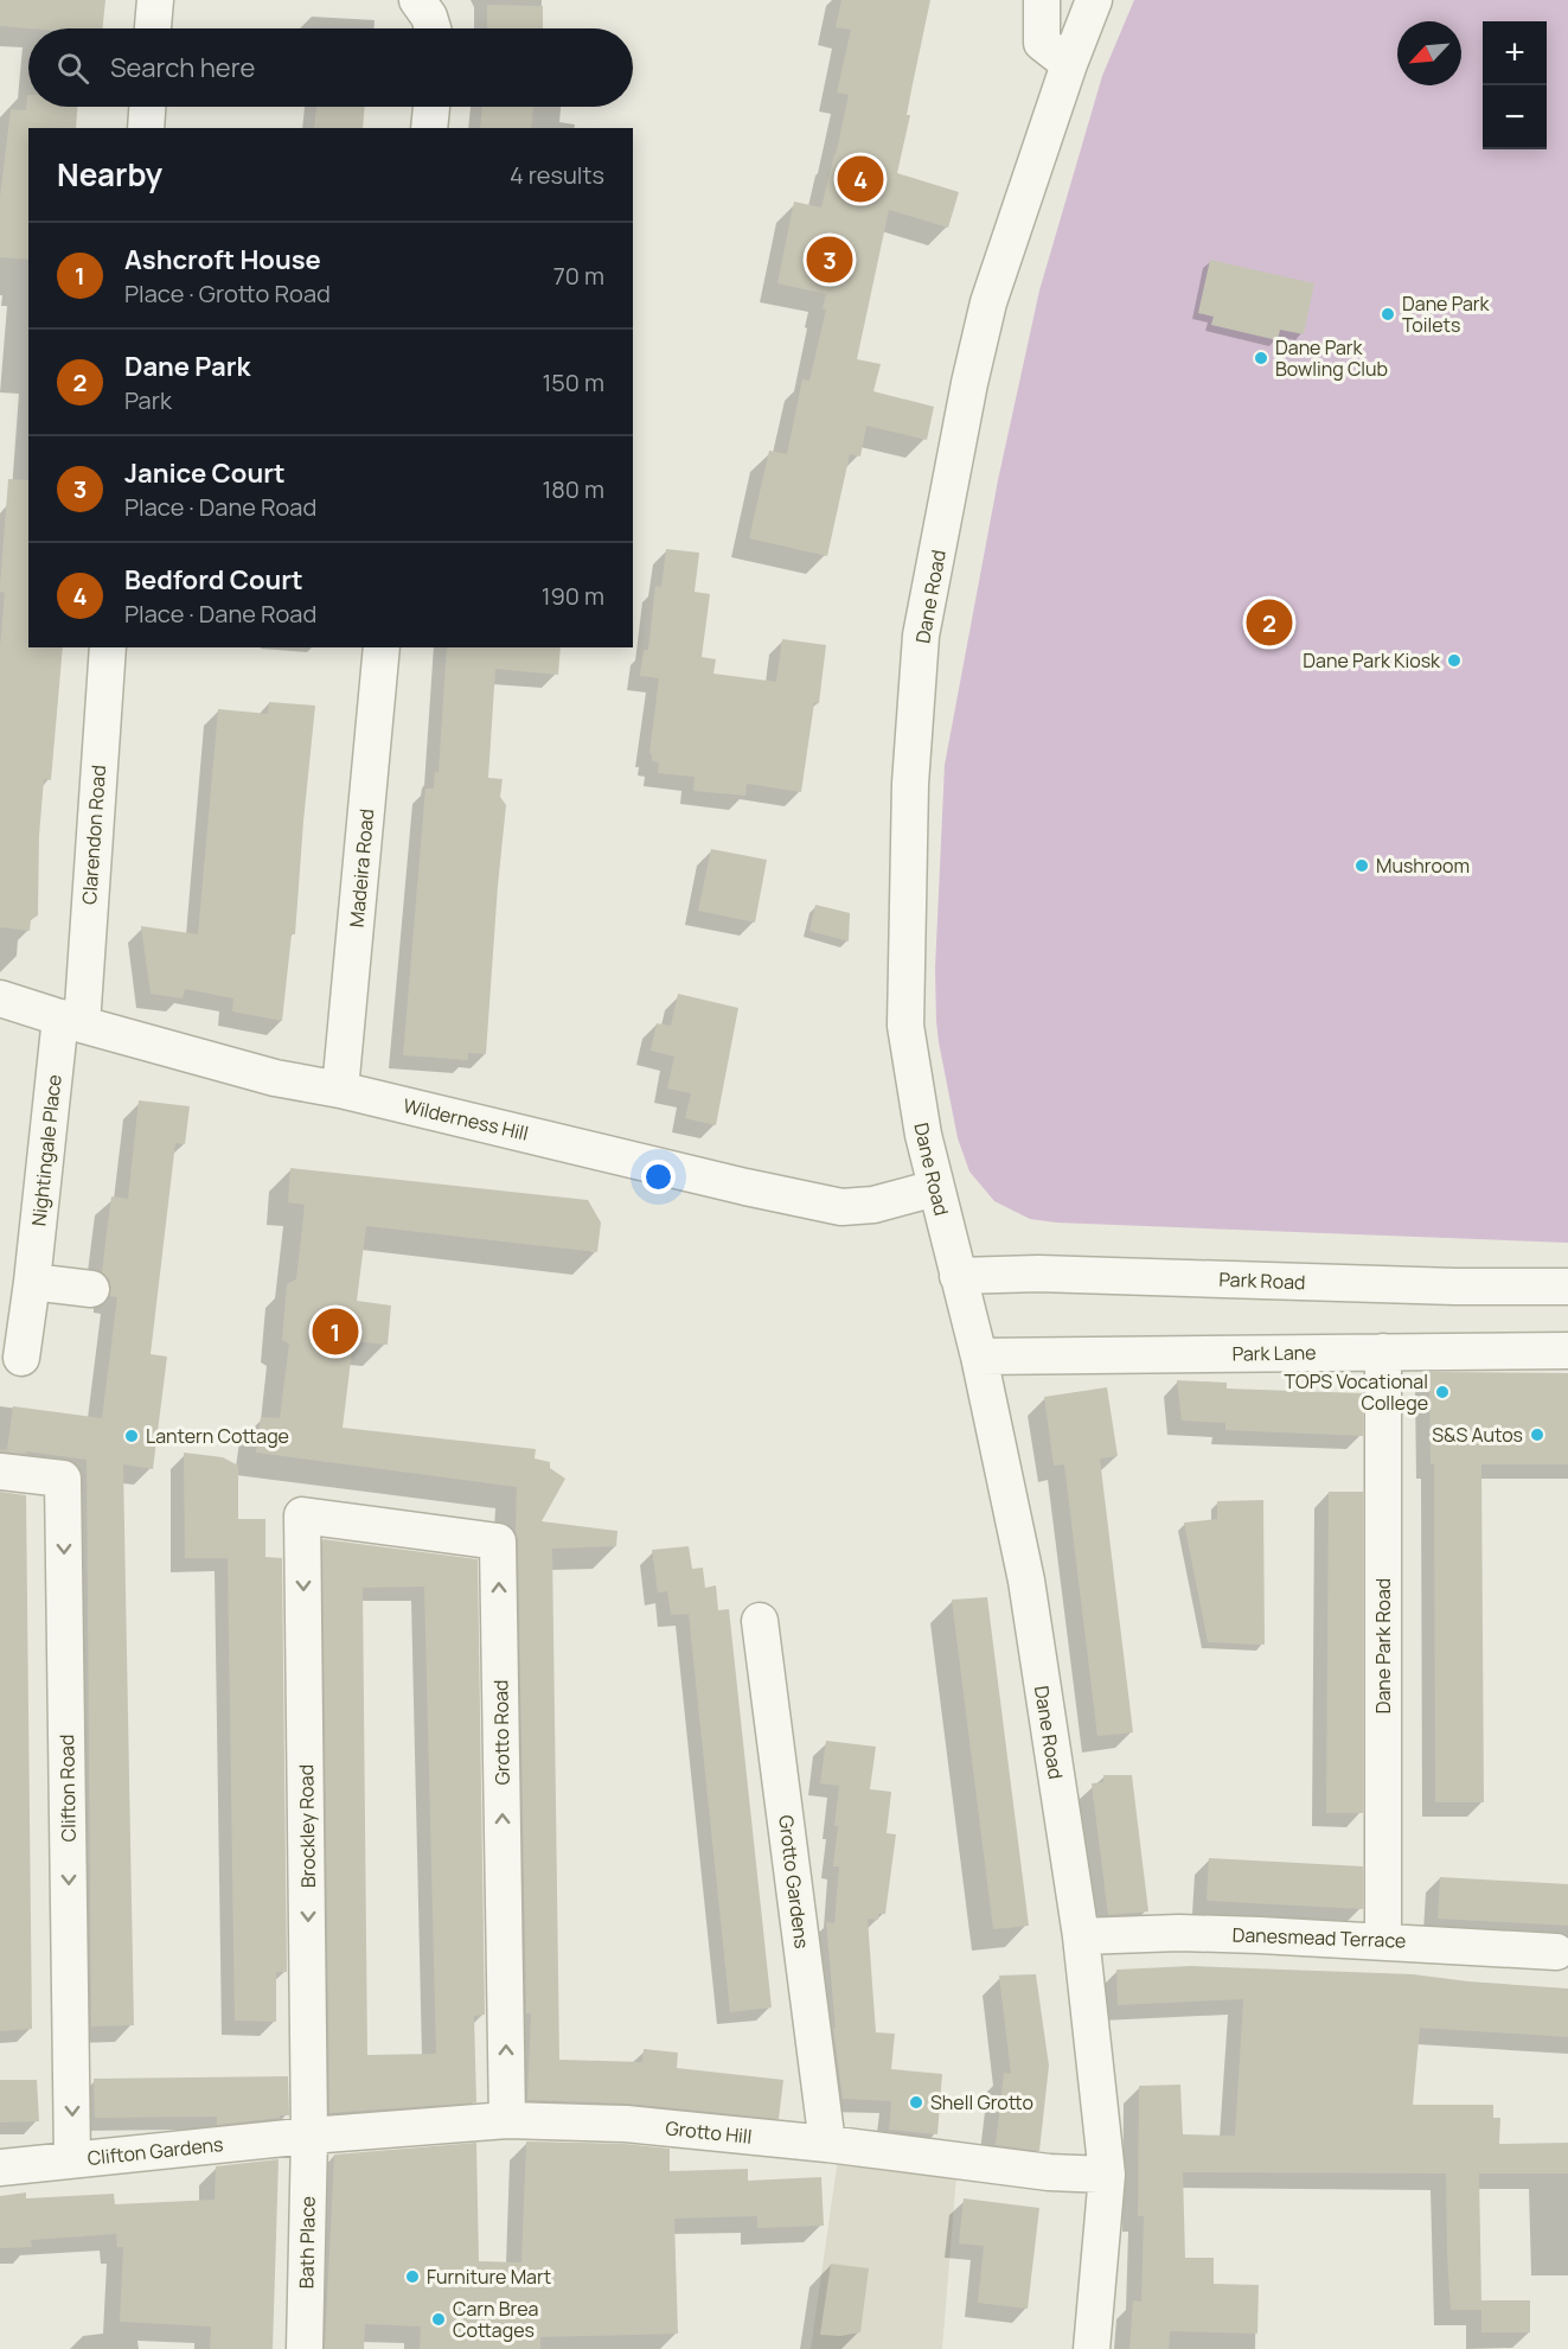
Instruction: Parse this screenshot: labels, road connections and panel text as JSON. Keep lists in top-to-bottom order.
{
  "streets": {
    "street": [
      "Dane Road",
      "Clarendon Road",
      "Madeira Road",
      "Wilderness Hill",
      "Nightingale Place",
      "Park Road",
      "Park Lane",
      "Dane Park Road",
      "Grotto Road",
      "Clifton Road",
      "Brockley Road",
      "Grotto Gardens",
      "Danesmead Terrace",
      "Grotto Hill",
      "Clifton Gardens",
      "Bath Place"
    ]
  },
  "crossings": [
    ["Dane Road", "Wilderness Hill"],
    ["Dane Road", "Park Road"],
    ["Dane Road", "Park Lane"],
    ["Dane Road", "Danesmead Terrace"],
    ["Dane Road", "Grotto Hill"],
    ["Clarendon Road", "Wilderness Hill"],
    ["Clarendon Road", "Nightingale Place"],
    ["Madeira Road", "Wilderness Hill"],
    ["Wilderness Hill", "Nightingale Place"],
    ["Park Lane", "Dane Park Road"],
    ["Dane Park Road", "Danesmead Terrace"],
    ["Grotto Road", "Brockley Road"],
    ["Grotto Road", "Grotto Hill"],
    ["Clifton Road", "Clifton Gardens"],
    ["Brockley Road", "Grotto Hill"],
    ["Brockley Road", "Clifton Gardens"],
    ["Brockley Road", "Bath Place"],
    ["Grotto Gardens", "Grotto Hill"],
    ["Grotto Hill", "Clifton Gardens"],
    ["Grotto Hill", "Bath Place"],
    ["Clifton Gardens", "Bath Place"]
  ],
  "one_way": ["Grotto Road", "Clifton Road", "Brockley Road"],
  "places": [
    "Dane Park Toilets",
    "Dane Park Bowling Club",
    "Dane Park Kiosk",
    "Mushroom",
    "TOPS Vocational College",
    "S&S Autos",
    "Lantern Cottage",
    "Shell Grotto",
    "Furniture Mart",
    "Carn Brea Cottages"
  ],
  "north": "bottom left",
  "page": {
    "map_buttons": ["+", "−"],
    "search": "Search here",
    "heading": ["Nearby", "4 results"],
    "pins": [
      "4",
      "3",
      "2",
      "1"
    ],
    "list": [
      {
        "mark": "1",
        "name": "Ashcroft House",
        "note": "Place · Grotto Road",
        "value": "70 m"
      },
      {
        "mark": "2",
        "name": "Dane Park",
        "note": "Park",
        "value": "150 m"
      },
      {
        "mark": "3",
        "name": "Janice Court",
        "note": "Place · Dane Road",
        "value": "180 m"
      },
      {
        "mark": "4",
        "name": "Bedford Court",
        "note": "Place · Dane Road",
        "value": "190 m"
      }
    ]
  }
}
